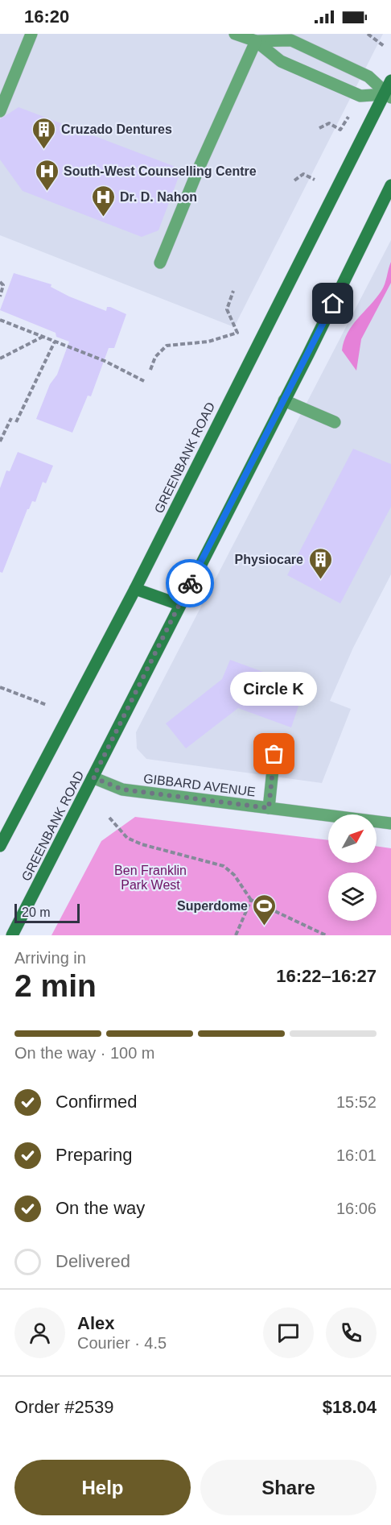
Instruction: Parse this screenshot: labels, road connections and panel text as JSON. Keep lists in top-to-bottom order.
{
  "streets": {
    "main road": ["GREENBANK ROAD"],
    "street": ["GIBBARD AVENUE"]
  },
  "crossings": [
    ["GREENBANK ROAD", "GIBBARD AVENUE"]
  ],
  "parks": ["Ben Franklin Park West"],
  "places": {
    "building": ["Cruzado Dentures", "Physiocare"],
    "hospital": ["South-West Counselling Centre", "Dr. D. Nahon"],
    "other": ["Circle K"],
    "sports": ["Superdome"]
  },
  "scale_bar": "20 m",
  "north": "top right",
  "page": {
    "status": "16:20",
    "bubble": "Circle K",
    "scale": "20 m",
    "heading": ["2 min", "Arriving in", "16:22–16:27"],
    "panel": [
      "Alex",
      "Courier · 4.5",
      "Order #2539",
      "$18.04"
    ],
    "bar": "On the way · 100 m",
    "list": [
      ["Confirmed", "15:52"],
      ["Preparing", "16:01"],
      ["On the way", "16:06"],
      "Delivered"
    ],
    "buttons": ["Help", "Share"]
  }
}
